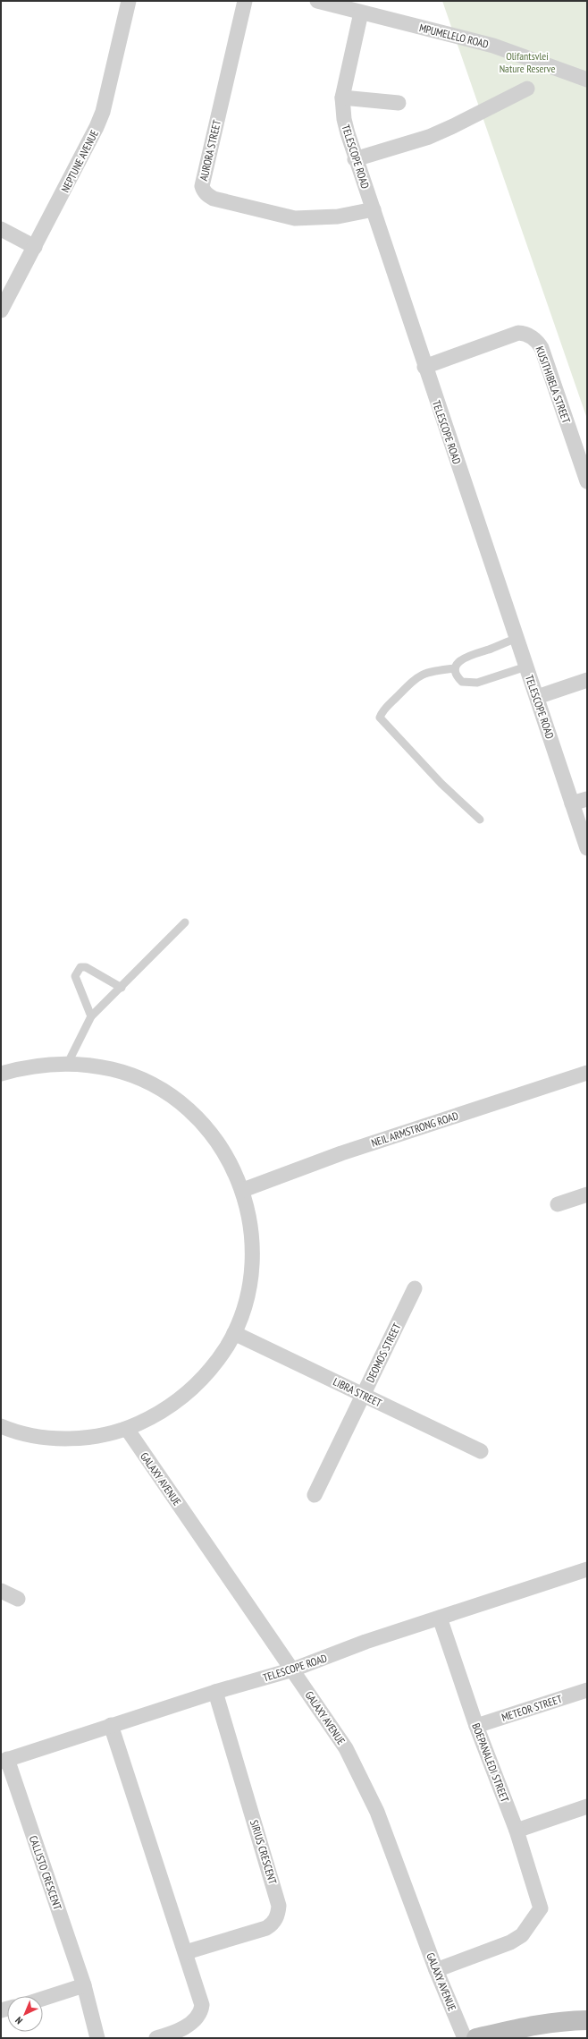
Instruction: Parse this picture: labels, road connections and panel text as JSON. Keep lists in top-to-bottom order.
{
  "streets": {
    "street": [
      "MPUMELELO ROAD",
      "AURORA STREET",
      "TELESCOPE ROAD",
      "NEPTUNE AVENUE",
      "KUSITHIBELA STREET",
      "NEIL ARMSTRONG ROAD",
      "DEOMOS STREET",
      "LIBRA STREET",
      "GALAXY AVENUE",
      "METEOR STREET",
      "BOEPANALEDI STREET",
      "SIRIUS CRESCENT",
      "CALLISTO CRESCENT"
    ]
  },
  "crossings": [
    ["MPUMELELO ROAD", "TELESCOPE ROAD"],
    ["AURORA STREET", "TELESCOPE ROAD"],
    ["TELESCOPE ROAD", "KUSITHIBELA STREET"],
    ["TELESCOPE ROAD", "GALAXY AVENUE"],
    ["TELESCOPE ROAD", "BOEPANALEDI STREET"],
    ["TELESCOPE ROAD", "SIRIUS CRESCENT"],
    ["TELESCOPE ROAD", "CALLISTO CRESCENT"],
    ["DEOMOS STREET", "LIBRA STREET"],
    ["GALAXY AVENUE", "BOEPANALEDI STREET"],
    ["METEOR STREET", "BOEPANALEDI STREET"]
  ],
  "parks": ["Olifantsvlei Nature Reserve"],
  "north": "bottom left"
}
